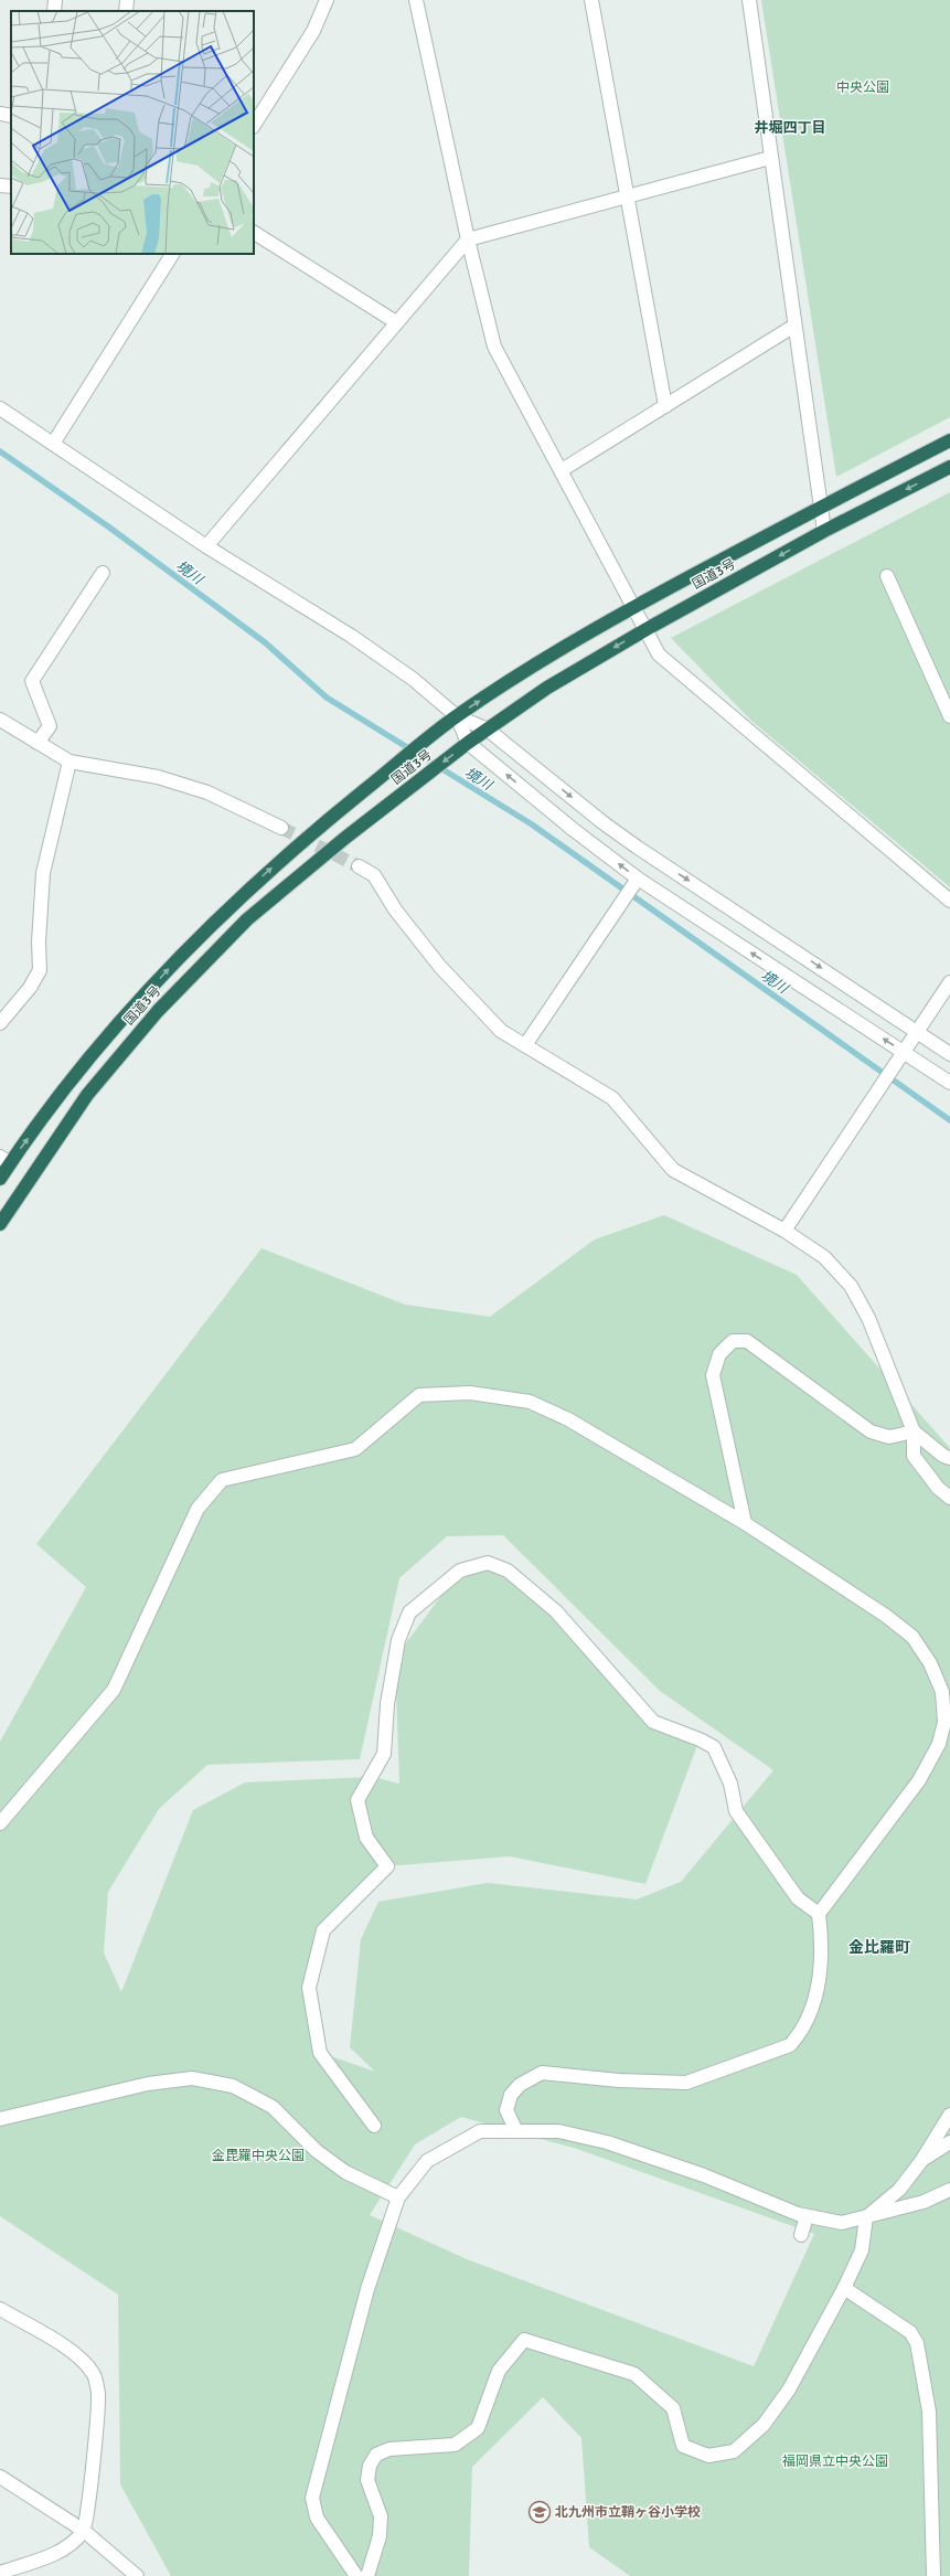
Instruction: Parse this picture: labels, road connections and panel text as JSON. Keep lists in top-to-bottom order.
{
  "streets": {
    "highway": ["国道3号"]
  },
  "districts": ["井堀四丁目", "金比羅町"],
  "water": ["境川"],
  "parks": ["中央公園", "金毘羅中央公園", "福岡県立中央公園"],
  "places": {
    "school or university": ["北九州市立鞘ヶ谷小学校"]
  }
}
